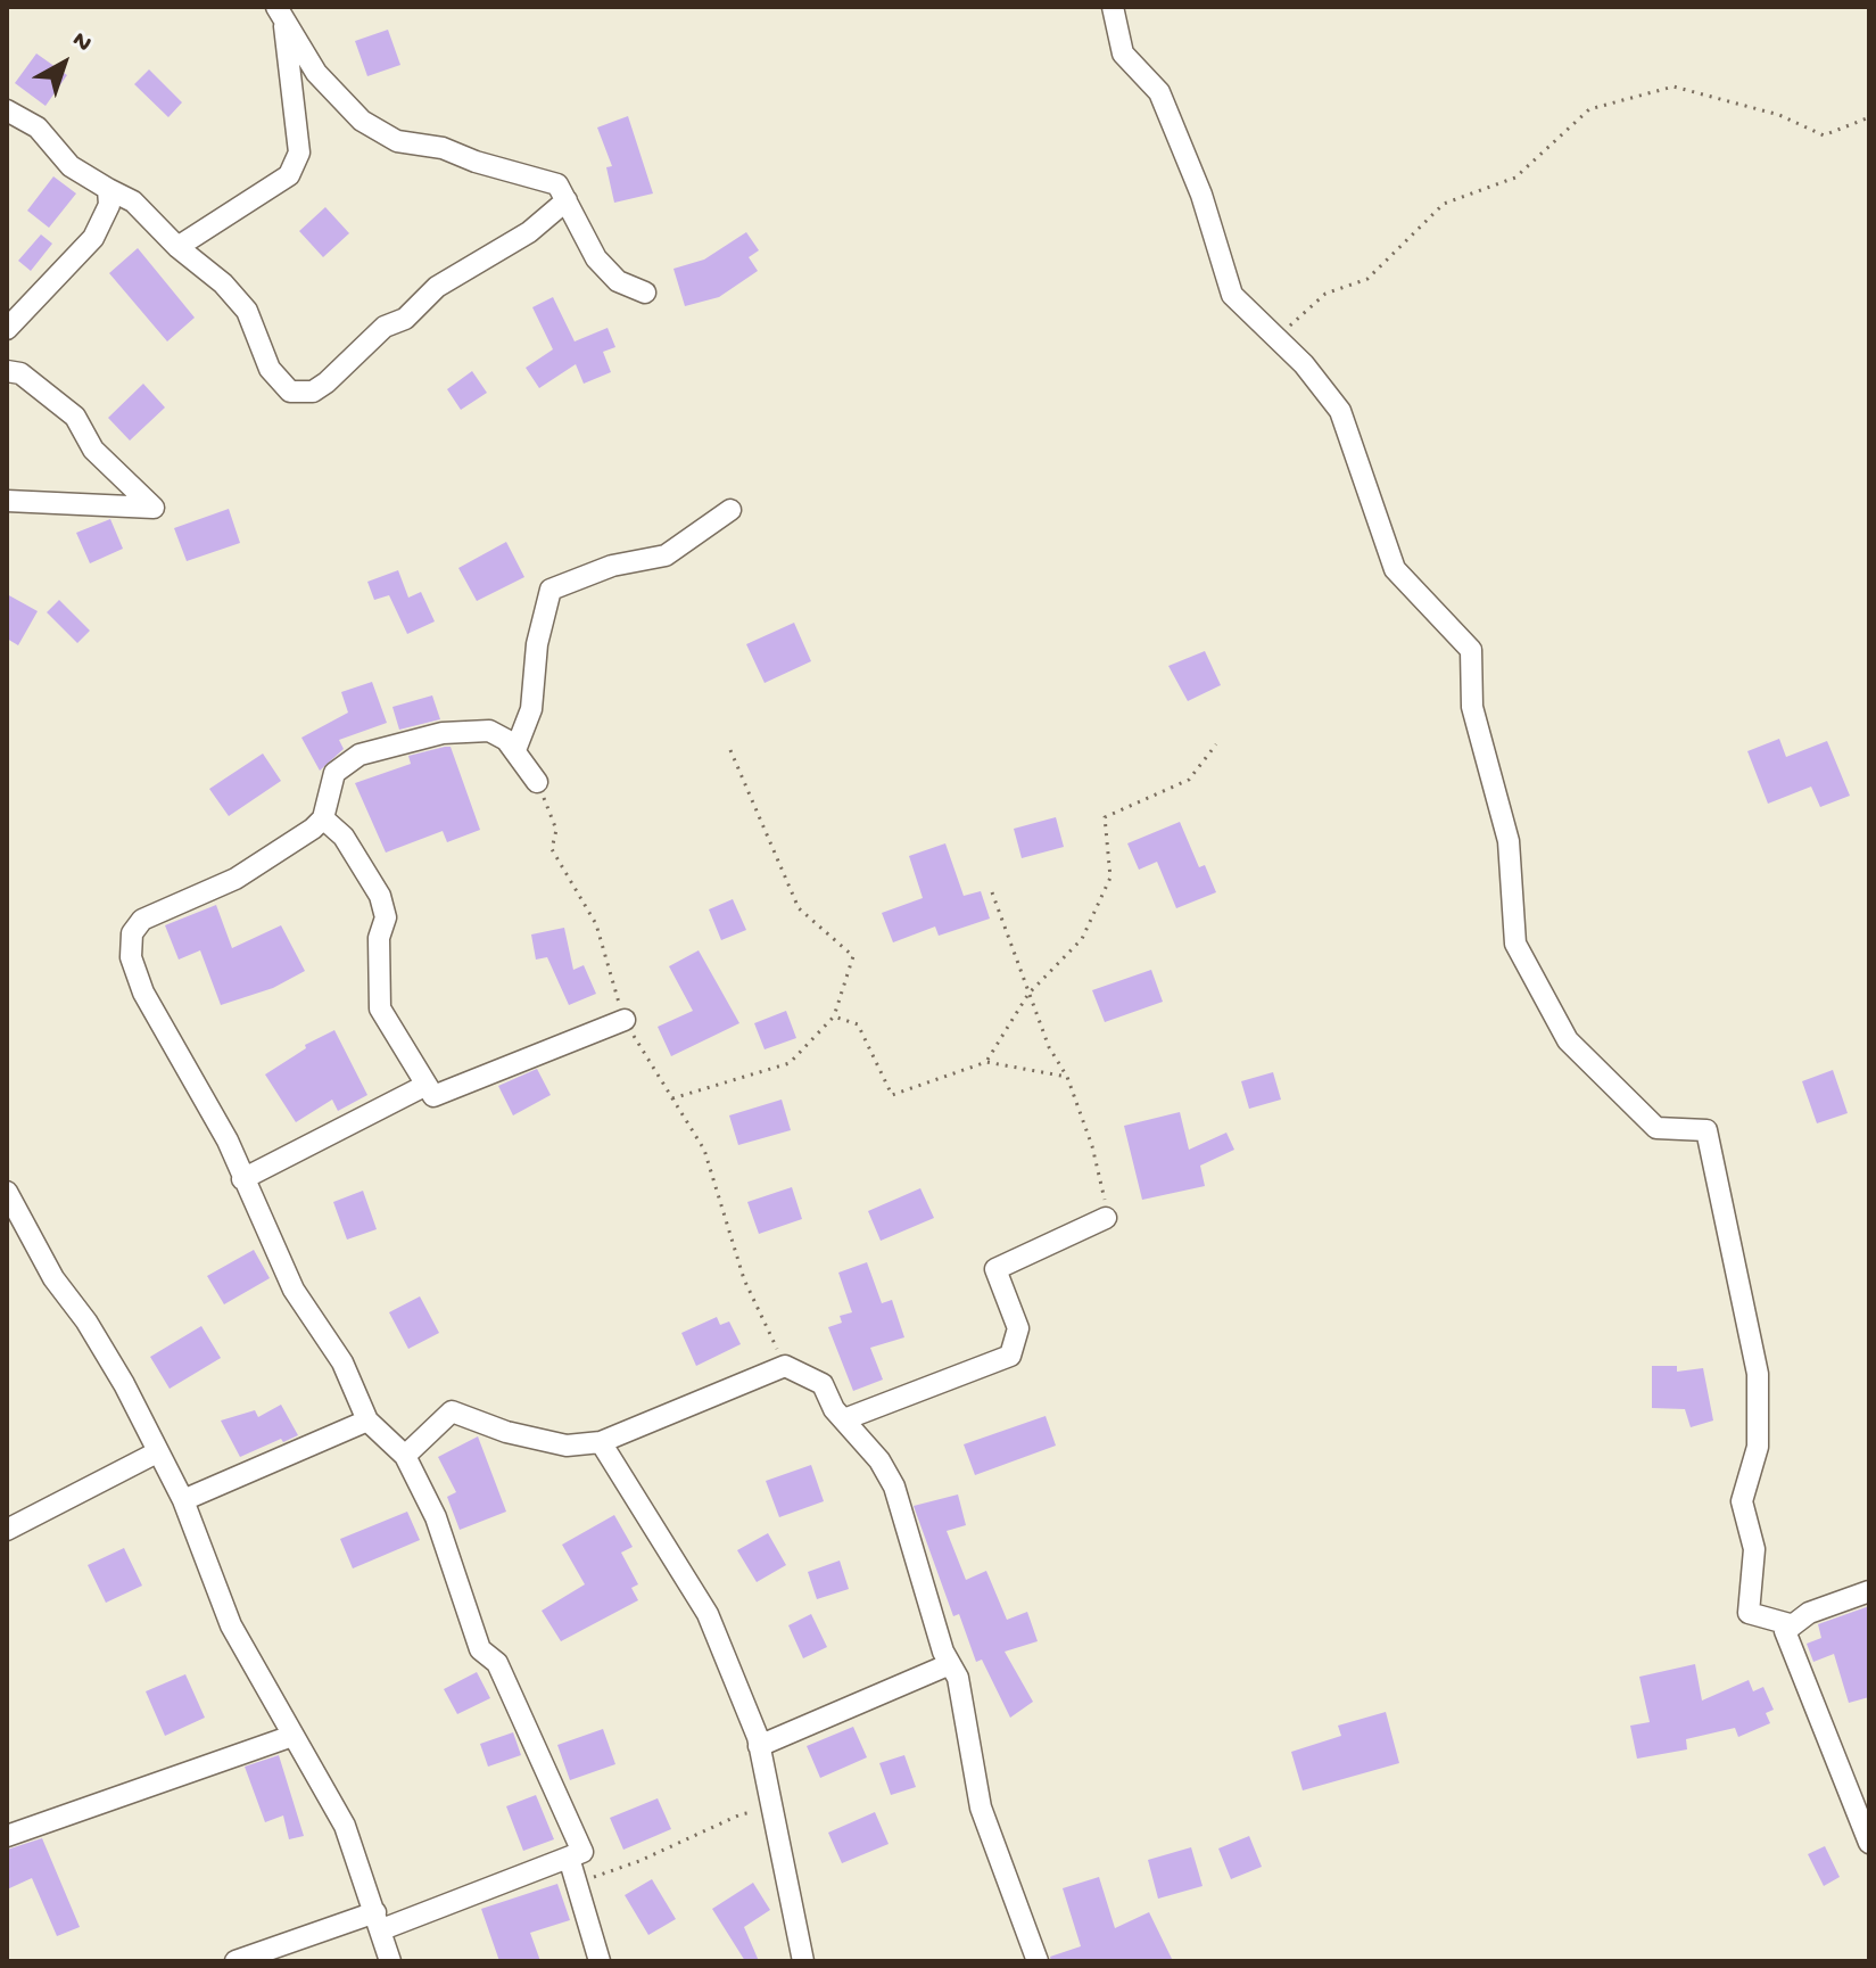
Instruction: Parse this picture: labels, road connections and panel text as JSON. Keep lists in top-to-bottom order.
{
  "north": "top right"
}
